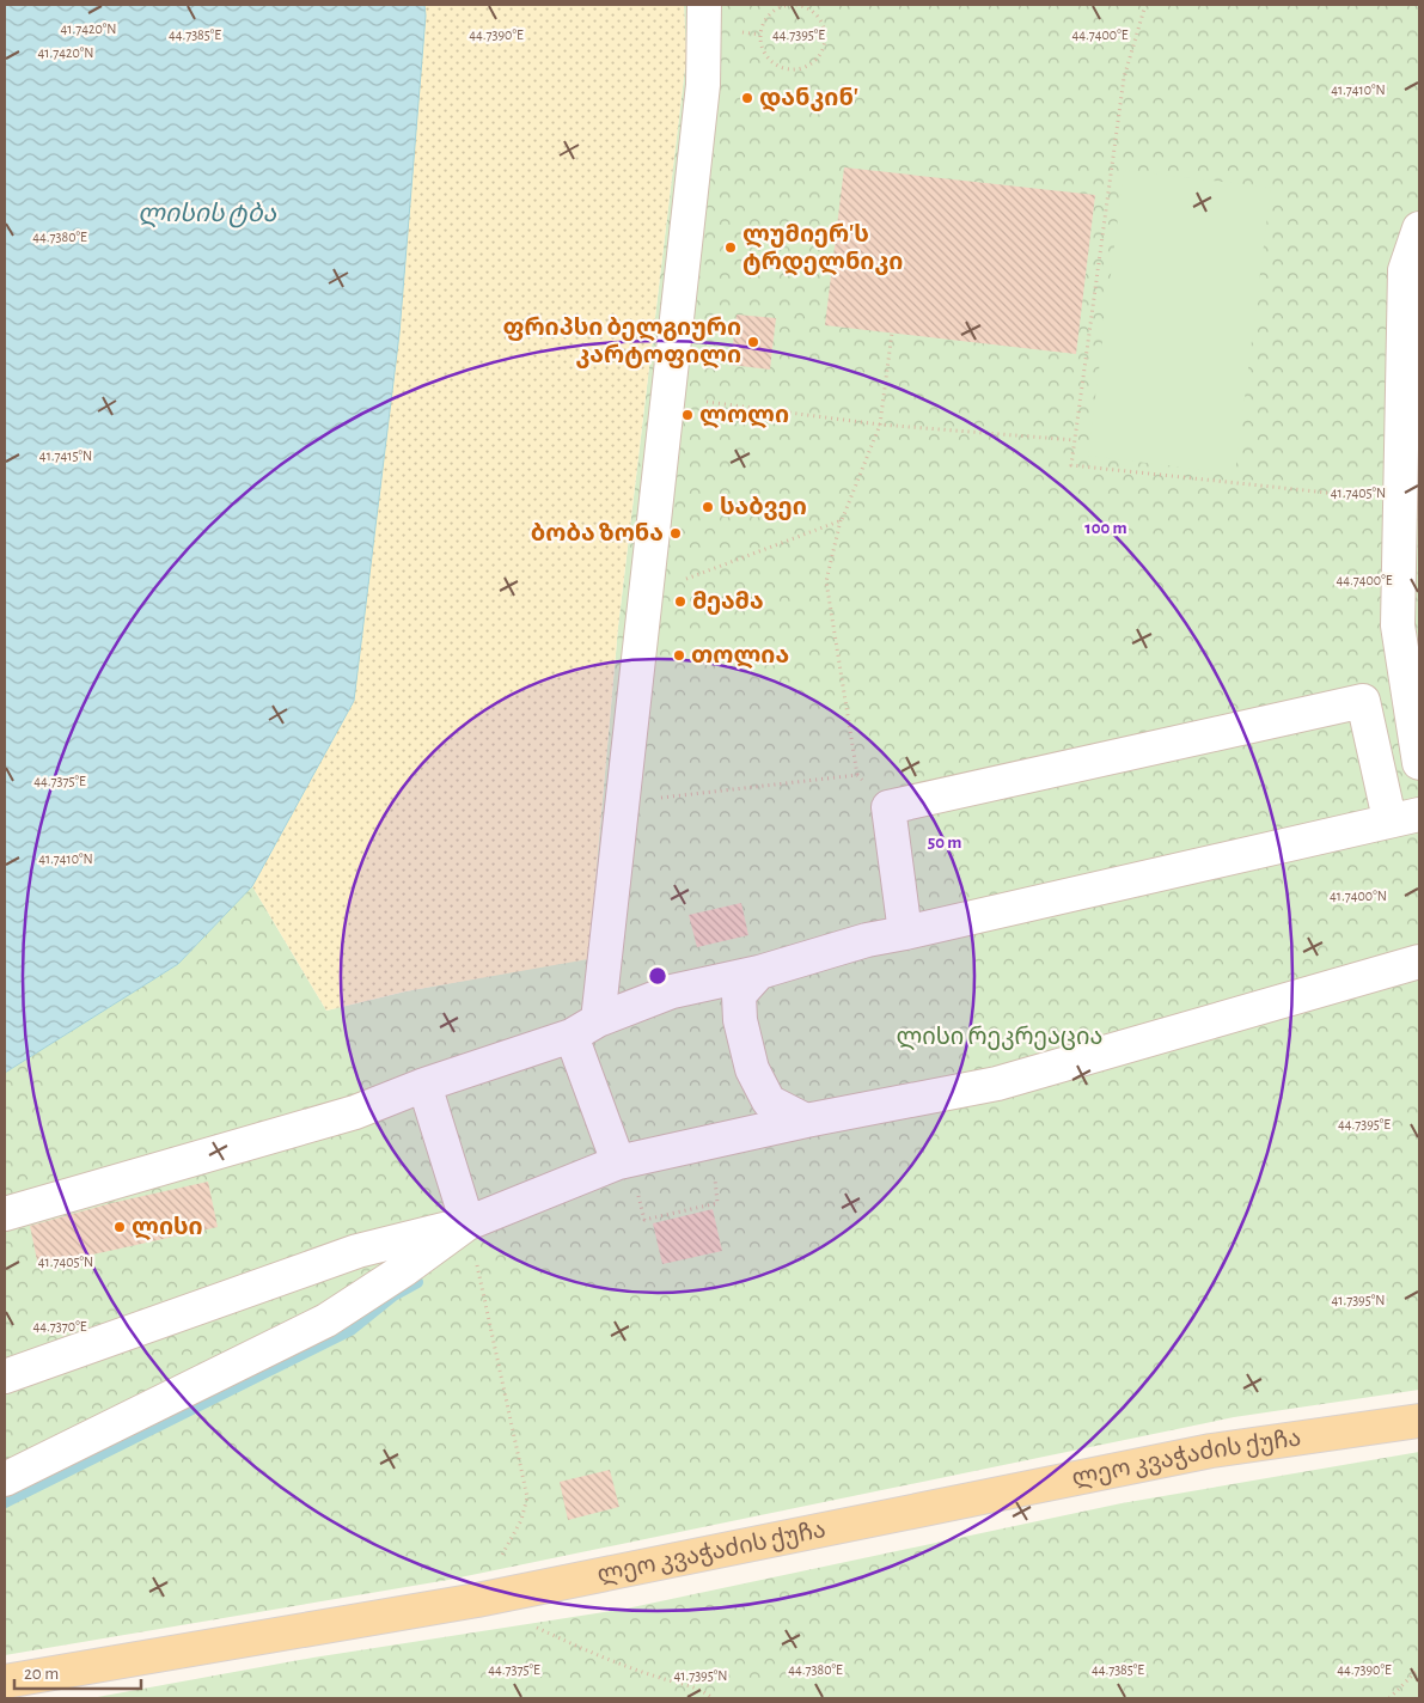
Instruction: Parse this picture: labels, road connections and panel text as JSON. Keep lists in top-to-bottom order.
{
  "streets": {
    "main road": ["ლეო კვაჭაძის ქუჩა"]
  },
  "water": ["ლისის ტბა"],
  "parks": ["ლისი რეკრეაცია"],
  "places": [
    "დანკინ'",
    "ლუმიერ'ს ტრდელნიკი",
    "ფრიპსი ბელგიური კარტოფილი",
    "ლოლი",
    "საბვეი",
    "ბობა ზონა",
    "მეამა",
    "თოლია",
    "ლისი"
  ],
  "scale_bar": "20 m",
  "coordinates": [
    "41.7420°N",
    "44.7385°E",
    "44.7390°E",
    "44.7395°E",
    "44.7400°E",
    "41.7410°N",
    "44.7380°E",
    "41.7415°N",
    "41.7405°N",
    "44.7375°E",
    "41.7400°N",
    "41.7395°N",
    "44.7370°E"
  ],
  "rings": ["100 m", "50 m"]
}
